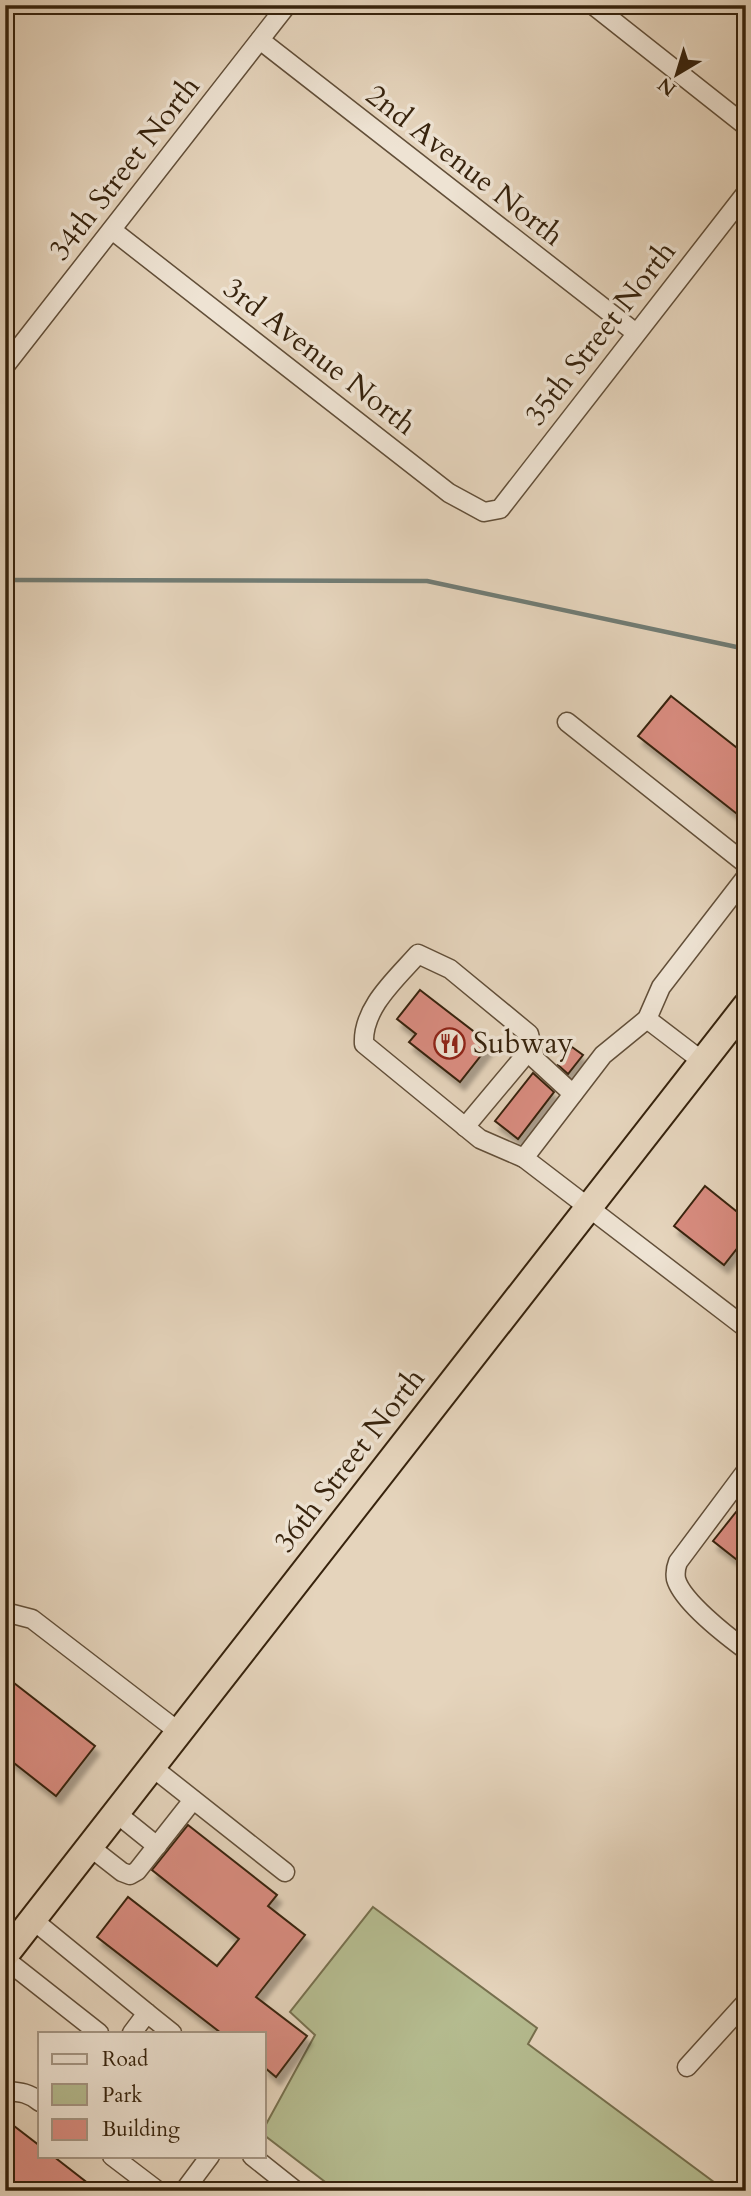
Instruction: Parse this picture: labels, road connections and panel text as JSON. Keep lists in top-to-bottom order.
{
  "streets": {
    "highway": ["36th Street North"],
    "street": [
      "2nd Avenue North",
      "34th Street North",
      "35th Street North",
      "3rd Avenue North"
    ]
  },
  "crossings": [
    ["2nd Avenue North", "34th Street North"],
    ["2nd Avenue North", "35th Street North"],
    ["34th Street North", "3rd Avenue North"],
    ["35th Street North", "3rd Avenue North"]
  ],
  "places": {
    "restaurant": ["Subway"]
  },
  "legend": ["Road", "Park", "Building"],
  "north": "bottom left"
}
